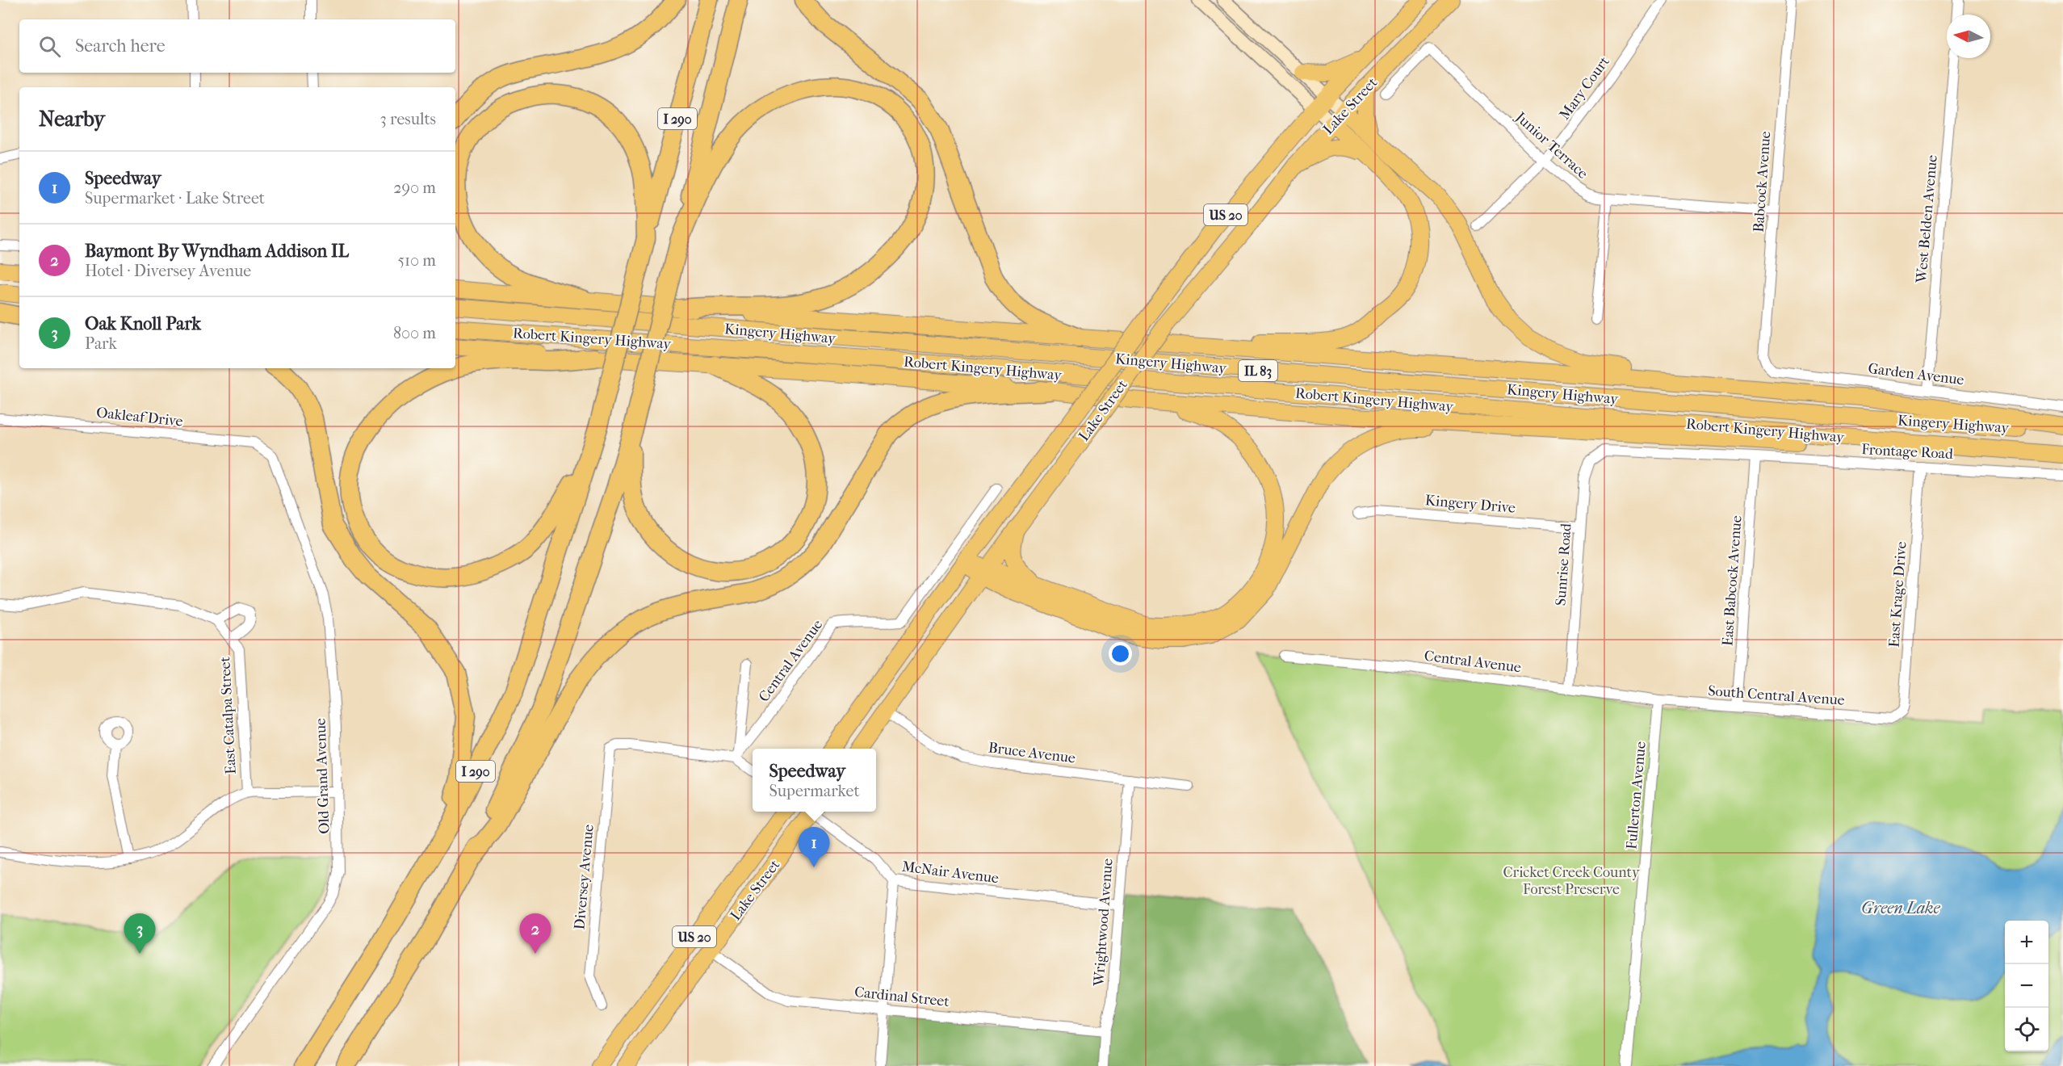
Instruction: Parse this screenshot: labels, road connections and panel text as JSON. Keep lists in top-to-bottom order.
{
  "streets": {
    "highway": ["I 290"],
    "main road": [
      "Lake Street",
      "US 20",
      "Kingery Highway",
      "Robert Kingery Highway",
      "IL 83"
    ],
    "street": [
      "Mary Court",
      "Junior Terrace",
      "Babcock Avenue",
      "West Belden Avenue",
      "Garden Avenue",
      "Oakleaf Drive",
      "Frontage Road",
      "Kingery Drive",
      "Sunrise Road",
      "East Babcock Avenue",
      "East Krage Drive",
      "Central Avenue",
      "South Central Avenue",
      "East Catalpa Street",
      "Bruce Avenue",
      "Old Grand Avenue",
      "Fullerton Avenue",
      "McNair Avenue",
      "Diversey Avenue",
      "Wrightwood Avenue",
      "Cardinal Street"
    ]
  },
  "crossings": [
    ["Mary Court", "Junior Terrace"],
    ["Lake Street", "US 20"],
    ["Lake Street", "Bruce Avenue"],
    ["Lake Street", "Cardinal Street"],
    ["Junior Terrace", "Babcock Avenue"],
    ["Babcock Avenue", "Garden Avenue"],
    ["West Belden Avenue", "Garden Avenue"],
    ["Oakleaf Drive", "Old Grand Avenue"],
    ["Frontage Road", "Sunrise Road"],
    ["Frontage Road", "East Babcock Avenue"],
    ["Frontage Road", "East Krage Drive"],
    ["Kingery Drive", "Sunrise Road"],
    ["Sunrise Road", "Central Avenue"],
    ["East Babcock Avenue", "South Central Avenue"],
    ["East Krage Drive", "South Central Avenue"],
    ["Central Avenue", "South Central Avenue"],
    ["Central Avenue", "Fullerton Avenue"],
    ["Central Avenue", "Diversey Avenue"],
    ["South Central Avenue", "Fullerton Avenue"],
    ["Bruce Avenue", "Wrightwood Avenue"],
    ["McNair Avenue", "Wrightwood Avenue"],
    ["Wrightwood Avenue", "Cardinal Street"]
  ],
  "water": ["Green Lake"],
  "parks": ["Cricket Creek County Forest Preserve"],
  "north": "left",
  "page": {
    "search": "Search here",
    "heading": ["Nearby", "3 results"],
    "list": [
      {
        "mark": "1",
        "name": "Speedway",
        "note": "Supermarket · Lake Street",
        "value": "290 m"
      },
      {
        "mark": "2",
        "name": "Baymont By Wyndham Addison IL",
        "note": "Hotel · Diversey Avenue",
        "value": "510 m"
      },
      {
        "mark": "3",
        "name": "Oak Knoll Park",
        "note": "Park",
        "value": "800 m"
      }
    ],
    "popup": ["Speedway", "Supermarket"],
    "pins": ["1", "2", "3"],
    "map_buttons": ["+", "−"]
  }
}
